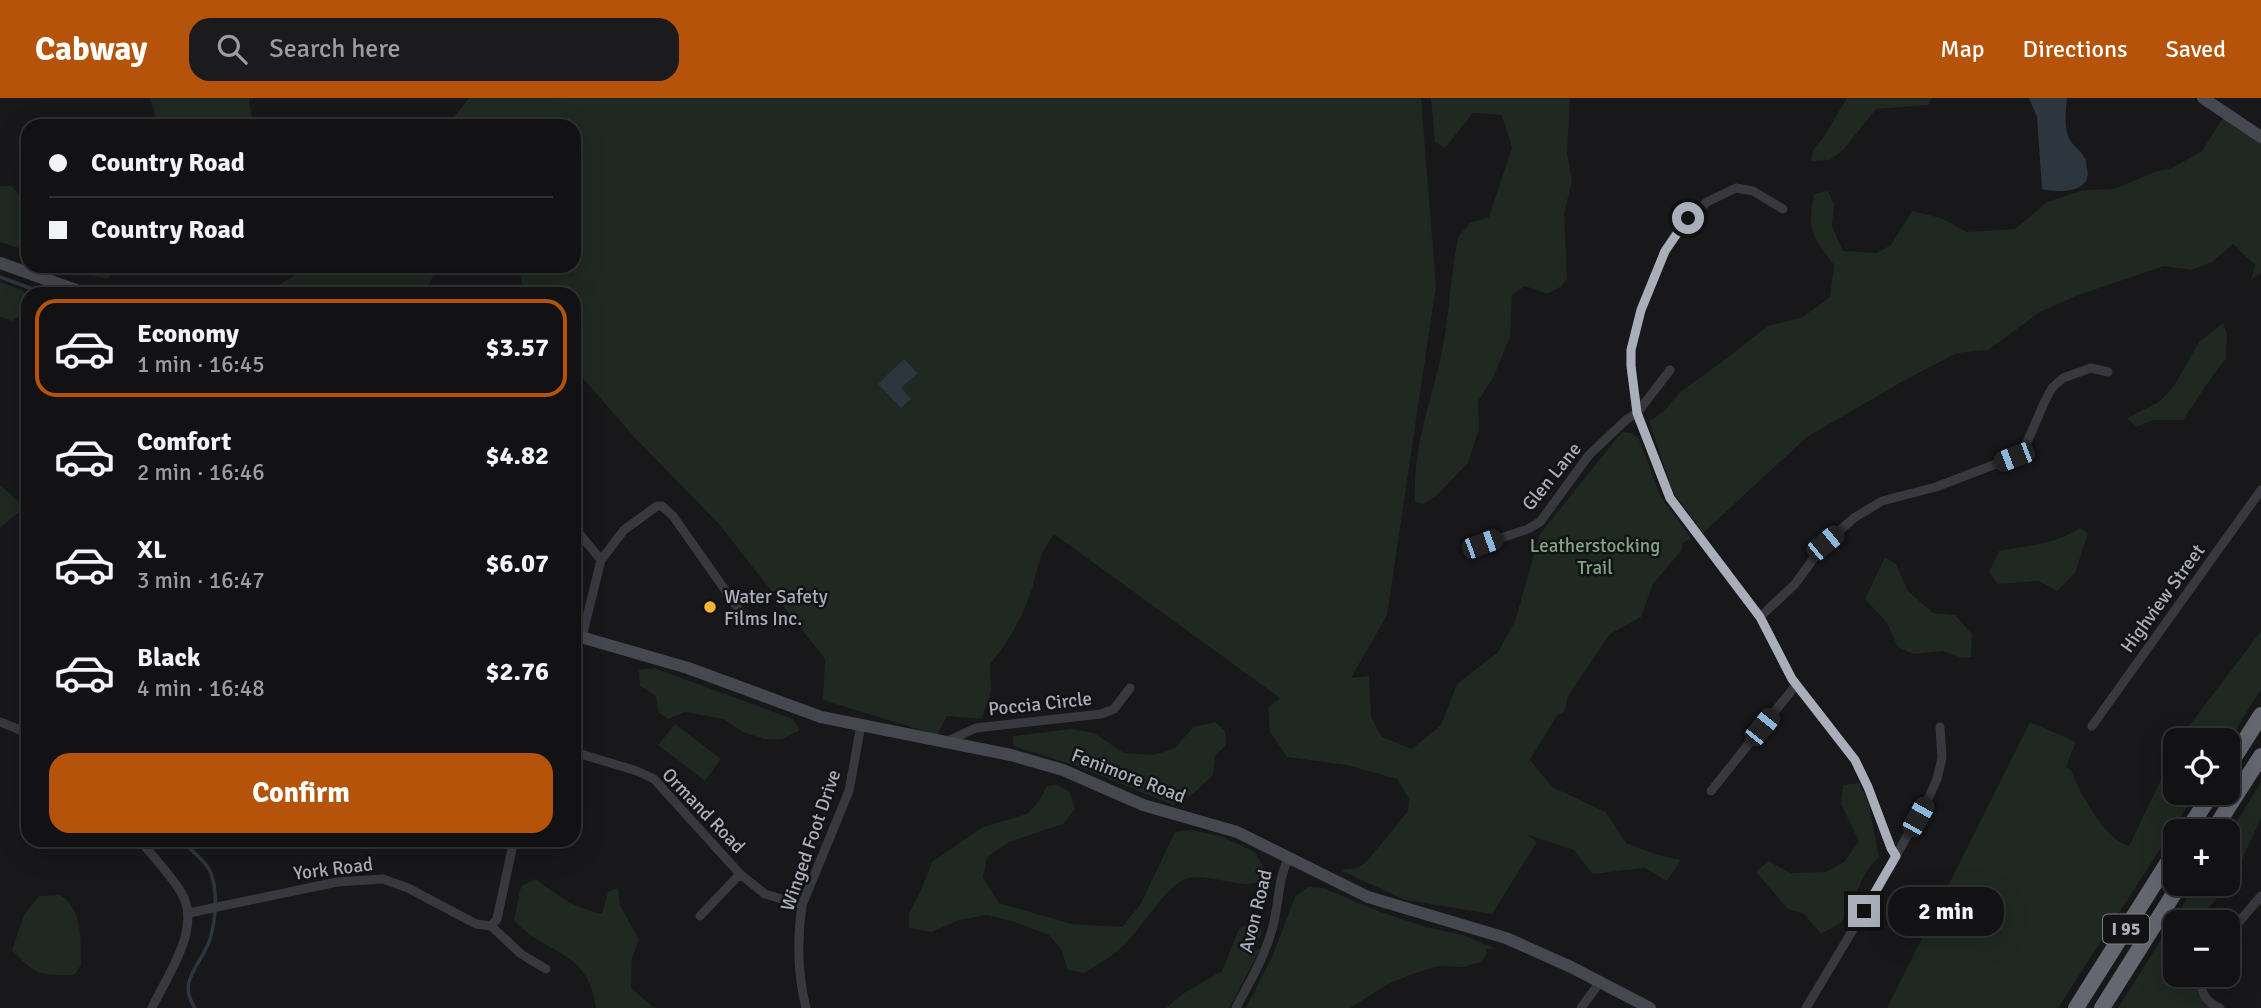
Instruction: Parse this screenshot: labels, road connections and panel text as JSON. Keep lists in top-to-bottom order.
{
  "streets": {
    "highway": ["I 95"],
    "street": [
      "Glen Lane",
      "Highview Street",
      "Poccia Circle",
      "Fenimore Road",
      "Ormand Road",
      "Winged Foot Drive",
      "York Road",
      "Avon Road"
    ]
  },
  "crossings": [
    ["Poccia Circle", "Fenimore Road"],
    ["Fenimore Road", "Winged Foot Drive"],
    ["Fenimore Road", "Avon Road"],
    ["Ormand Road", "Winged Foot Drive"]
  ],
  "parks": ["Leatherstocking Trail"],
  "places": ["Water Safety Films Inc."],
  "page": {
    "header": "Cabway",
    "search": "Search here",
    "nav": ["Map", "Directions", "Saved"],
    "banner": ["Country Road", "Country Road"],
    "list": [
      {
        "name": "Economy",
        "note": "1 min · 16:45",
        "value": "$3.57"
      },
      {
        "name": "Comfort",
        "note": "2 min · 16:46",
        "value": "$4.82"
      },
      {
        "name": "XL",
        "note": "3 min · 16:47",
        "value": "$6.07"
      },
      {
        "name": "Black",
        "note": "4 min · 16:48",
        "value": "$2.76"
      }
    ],
    "map_buttons": ["+", "−"],
    "buttons": "Confirm",
    "bubble": "2 min"
  }
}
